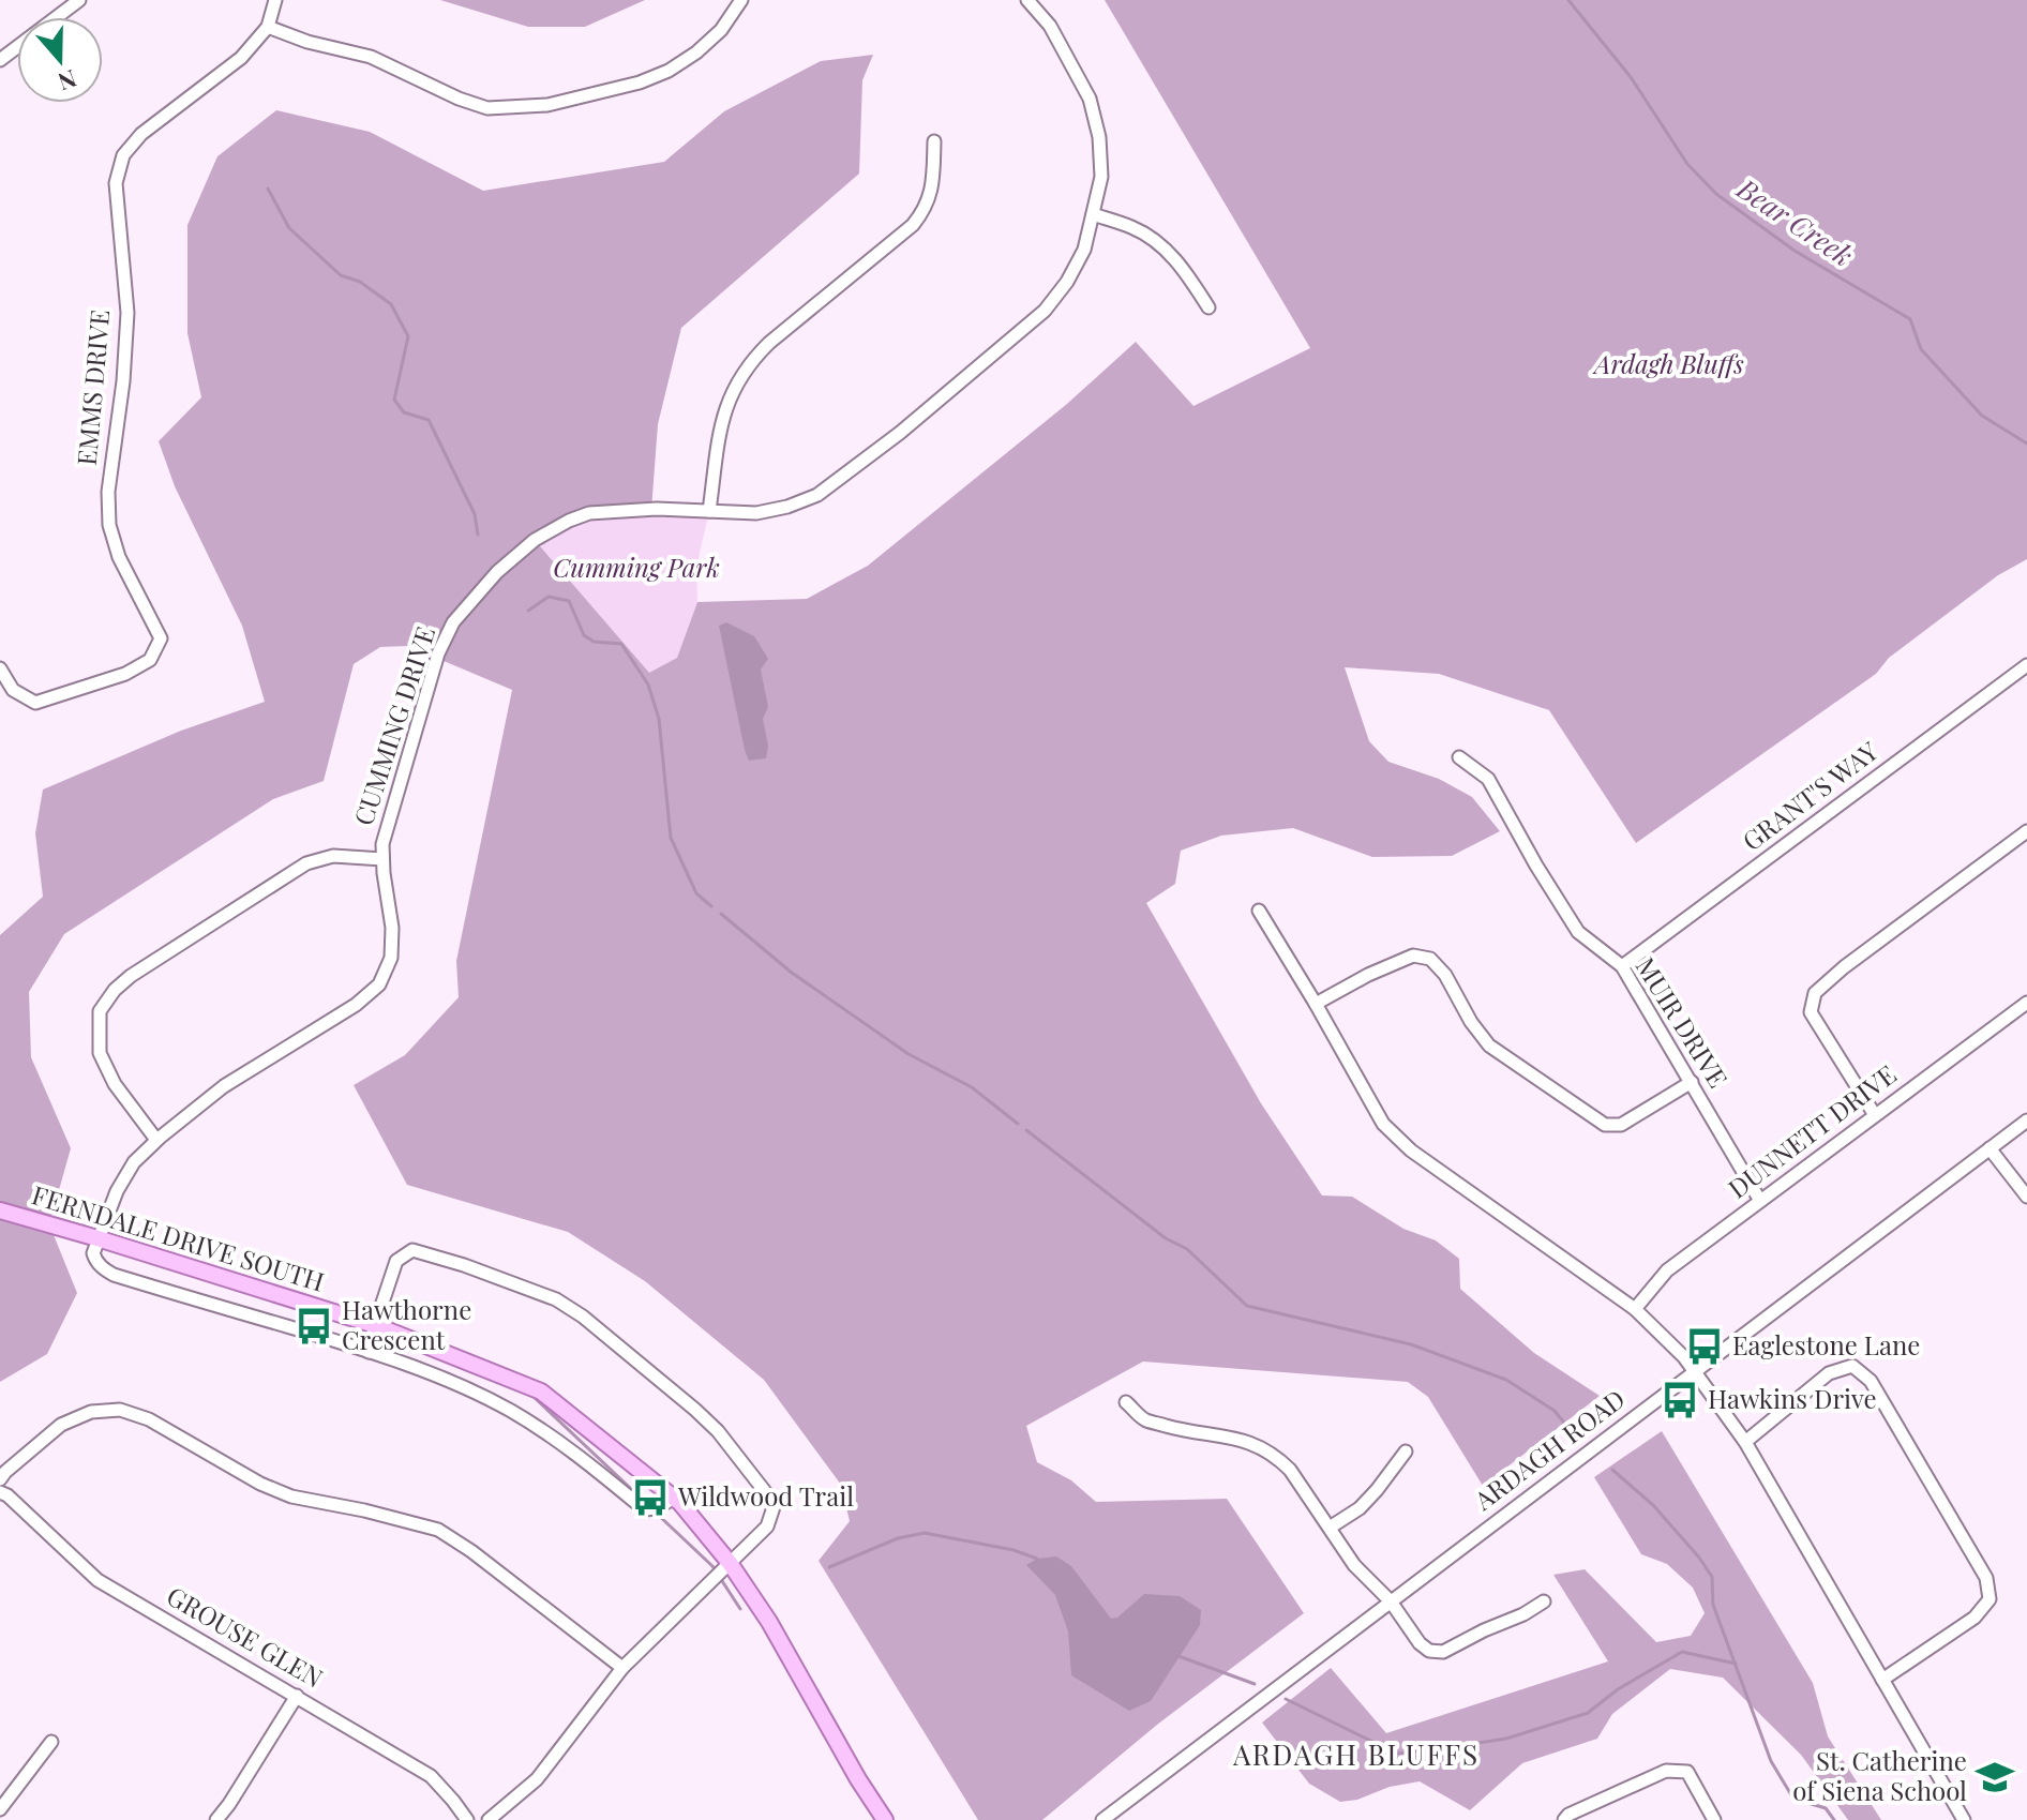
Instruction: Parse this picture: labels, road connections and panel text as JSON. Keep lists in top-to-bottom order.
{
  "streets": {
    "main road": ["FERNDALE DRIVE SOUTH"],
    "street": [
      "EMMS DRIVE",
      "CUMMING DRIVE",
      "GRANT'S WAY",
      "MUIR DRIVE",
      "DUNNETT DRIVE",
      "ARDAGH ROAD",
      "GROUSE GLEN"
    ]
  },
  "crossings": [
    ["CUMMING DRIVE", "FERNDALE DRIVE SOUTH"],
    ["GRANT'S WAY", "MUIR DRIVE"],
    ["MUIR DRIVE", "DUNNETT DRIVE"]
  ],
  "districts": ["ARDAGH BLUFFS"],
  "water": ["Bear Creek"],
  "parks": ["Ardagh Bluffs", "Cumming Park"],
  "places": {
    "bus stop": [
      "Hawthorne Crescent",
      "Eaglestone Lane",
      "Hawkins Drive",
      "Wildwood Trail"
    ],
    "school or university": ["St. Catherine of Siena School"]
  },
  "north": "bottom"
}
